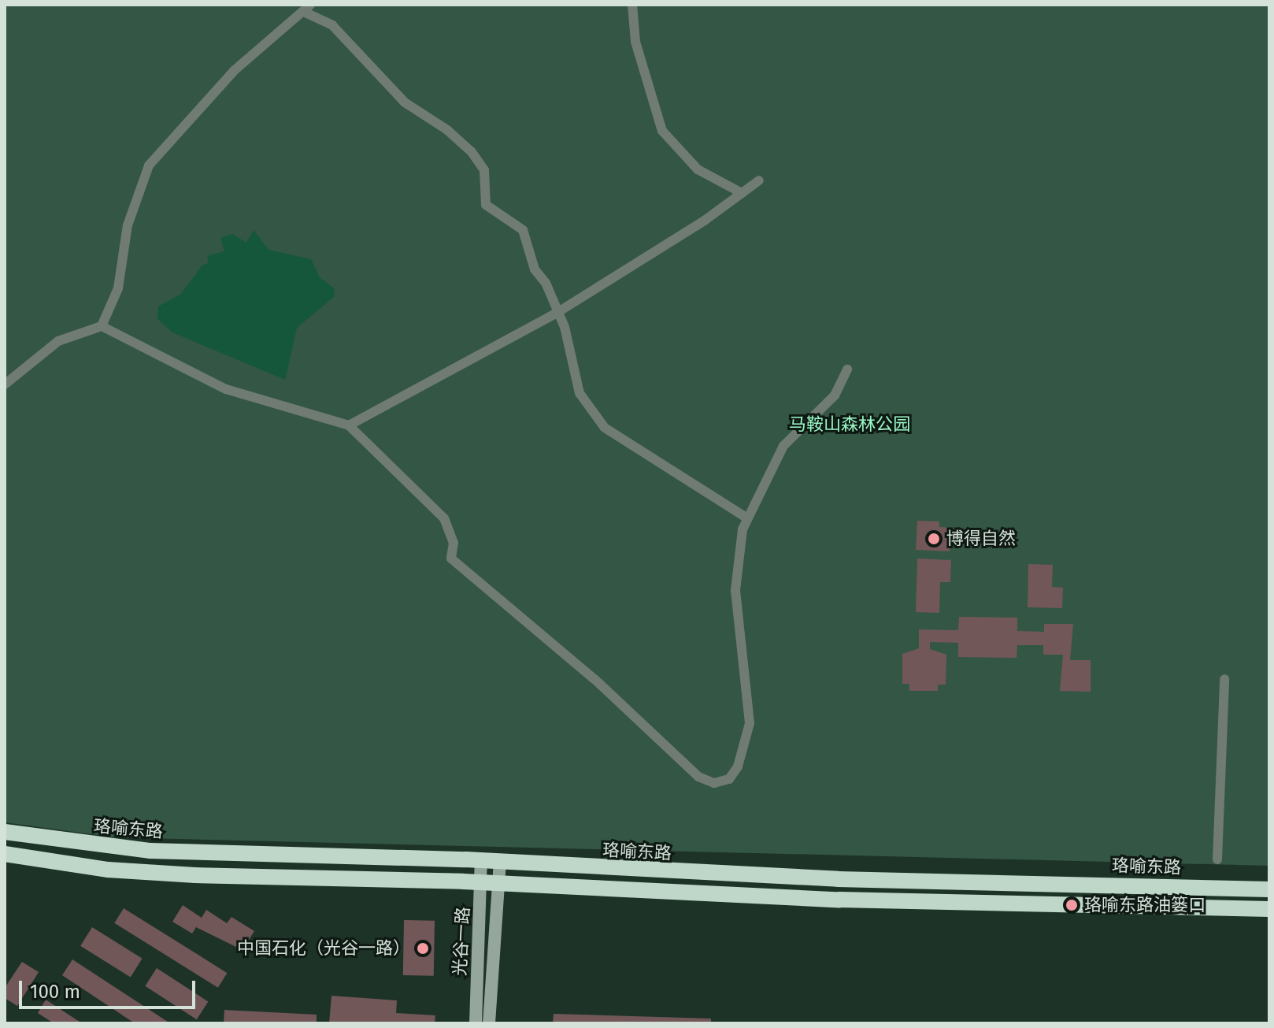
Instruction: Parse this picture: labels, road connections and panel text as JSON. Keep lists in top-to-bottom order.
{
  "streets": {
    "highway": ["珞喻东路"],
    "main road": ["光谷一路"]
  },
  "crossings": [
    ["珞喻东路", "光谷一路"]
  ],
  "parks": ["马鞍山森林公园"],
  "places": ["博得自然", "珞喻东路油篓口", "中国石化（光谷一路）"],
  "scale_bar": "100 m"
}
